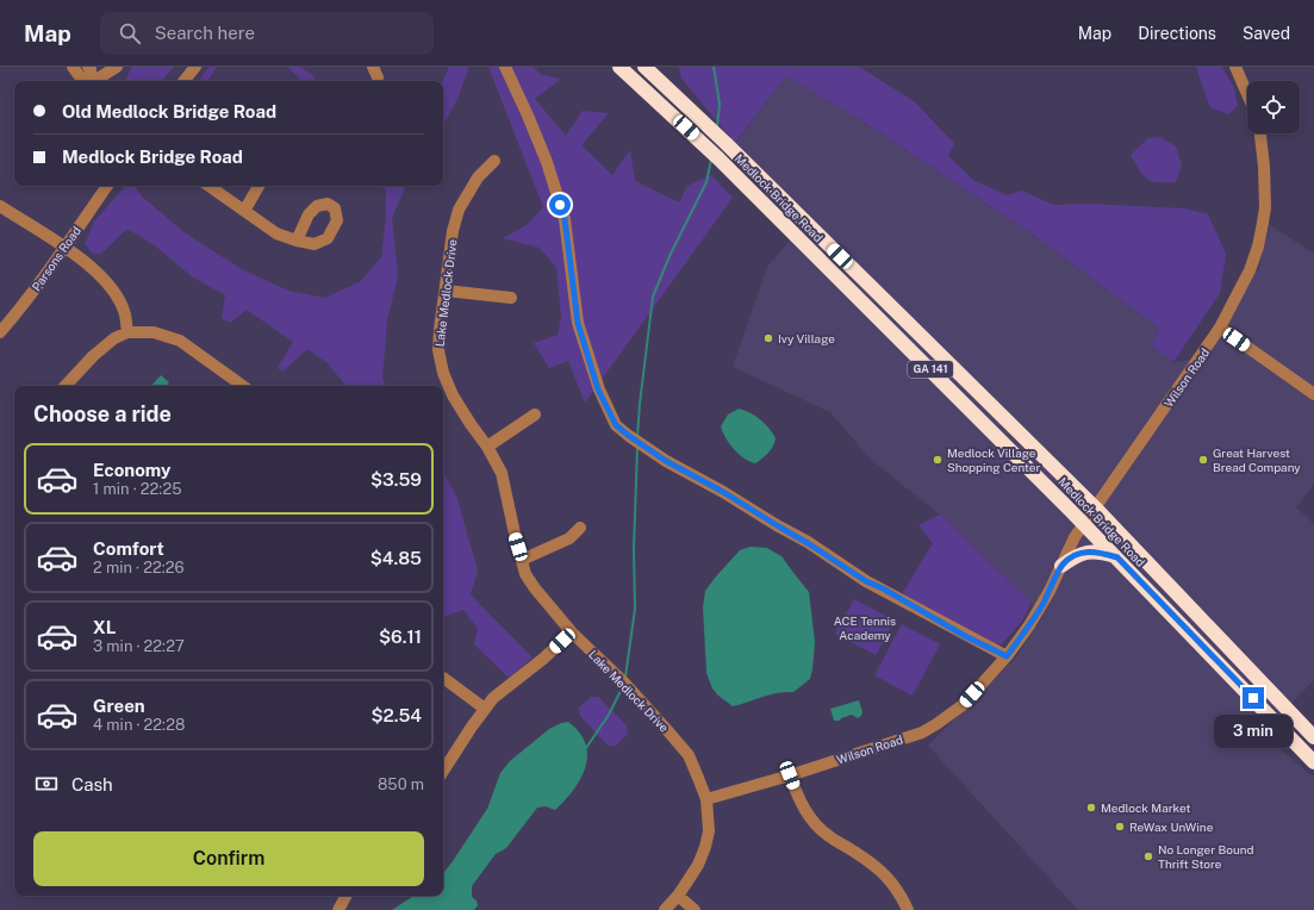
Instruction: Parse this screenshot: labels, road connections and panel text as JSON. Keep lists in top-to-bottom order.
{
  "streets": {
    "highway": ["Medlock Bridge Road", "GA 141"],
    "street": ["Parsons Road", "Lake Medlock Drive", "Wilson Road"]
  },
  "crossings": [
    ["Medlock Bridge Road", "Wilson Road"],
    ["Lake Medlock Drive", "Wilson Road"]
  ],
  "parks": ["ACE Tennis Academy"],
  "places": [
    "Ivy Village",
    "Medlock Village Shopping Center",
    "Great Harvest Bread Company",
    "Medlock Market",
    "ReWax UnWine",
    "No Longer Bound Thrift Store"
  ],
  "page": {
    "header": "Map",
    "search": "Search here",
    "nav": ["Map", "Directions", "Saved"],
    "banner": ["Old Medlock Bridge Road", "Medlock Bridge Road"],
    "heading": "Choose a ride",
    "list": [
      {
        "name": "Economy",
        "note": "1 min · 22:25",
        "value": "$3.59"
      },
      {
        "name": "Comfort",
        "note": "2 min · 22:26",
        "value": "$4.85"
      },
      {
        "name": "XL",
        "note": "3 min · 22:27",
        "value": "$6.11"
      },
      {
        "name": "Green",
        "note": "4 min · 22:28",
        "value": "$2.54"
      }
    ],
    "bubble": "3 min",
    "pay": ["Cash", "850 m"],
    "buttons": "Confirm"
  }
}
